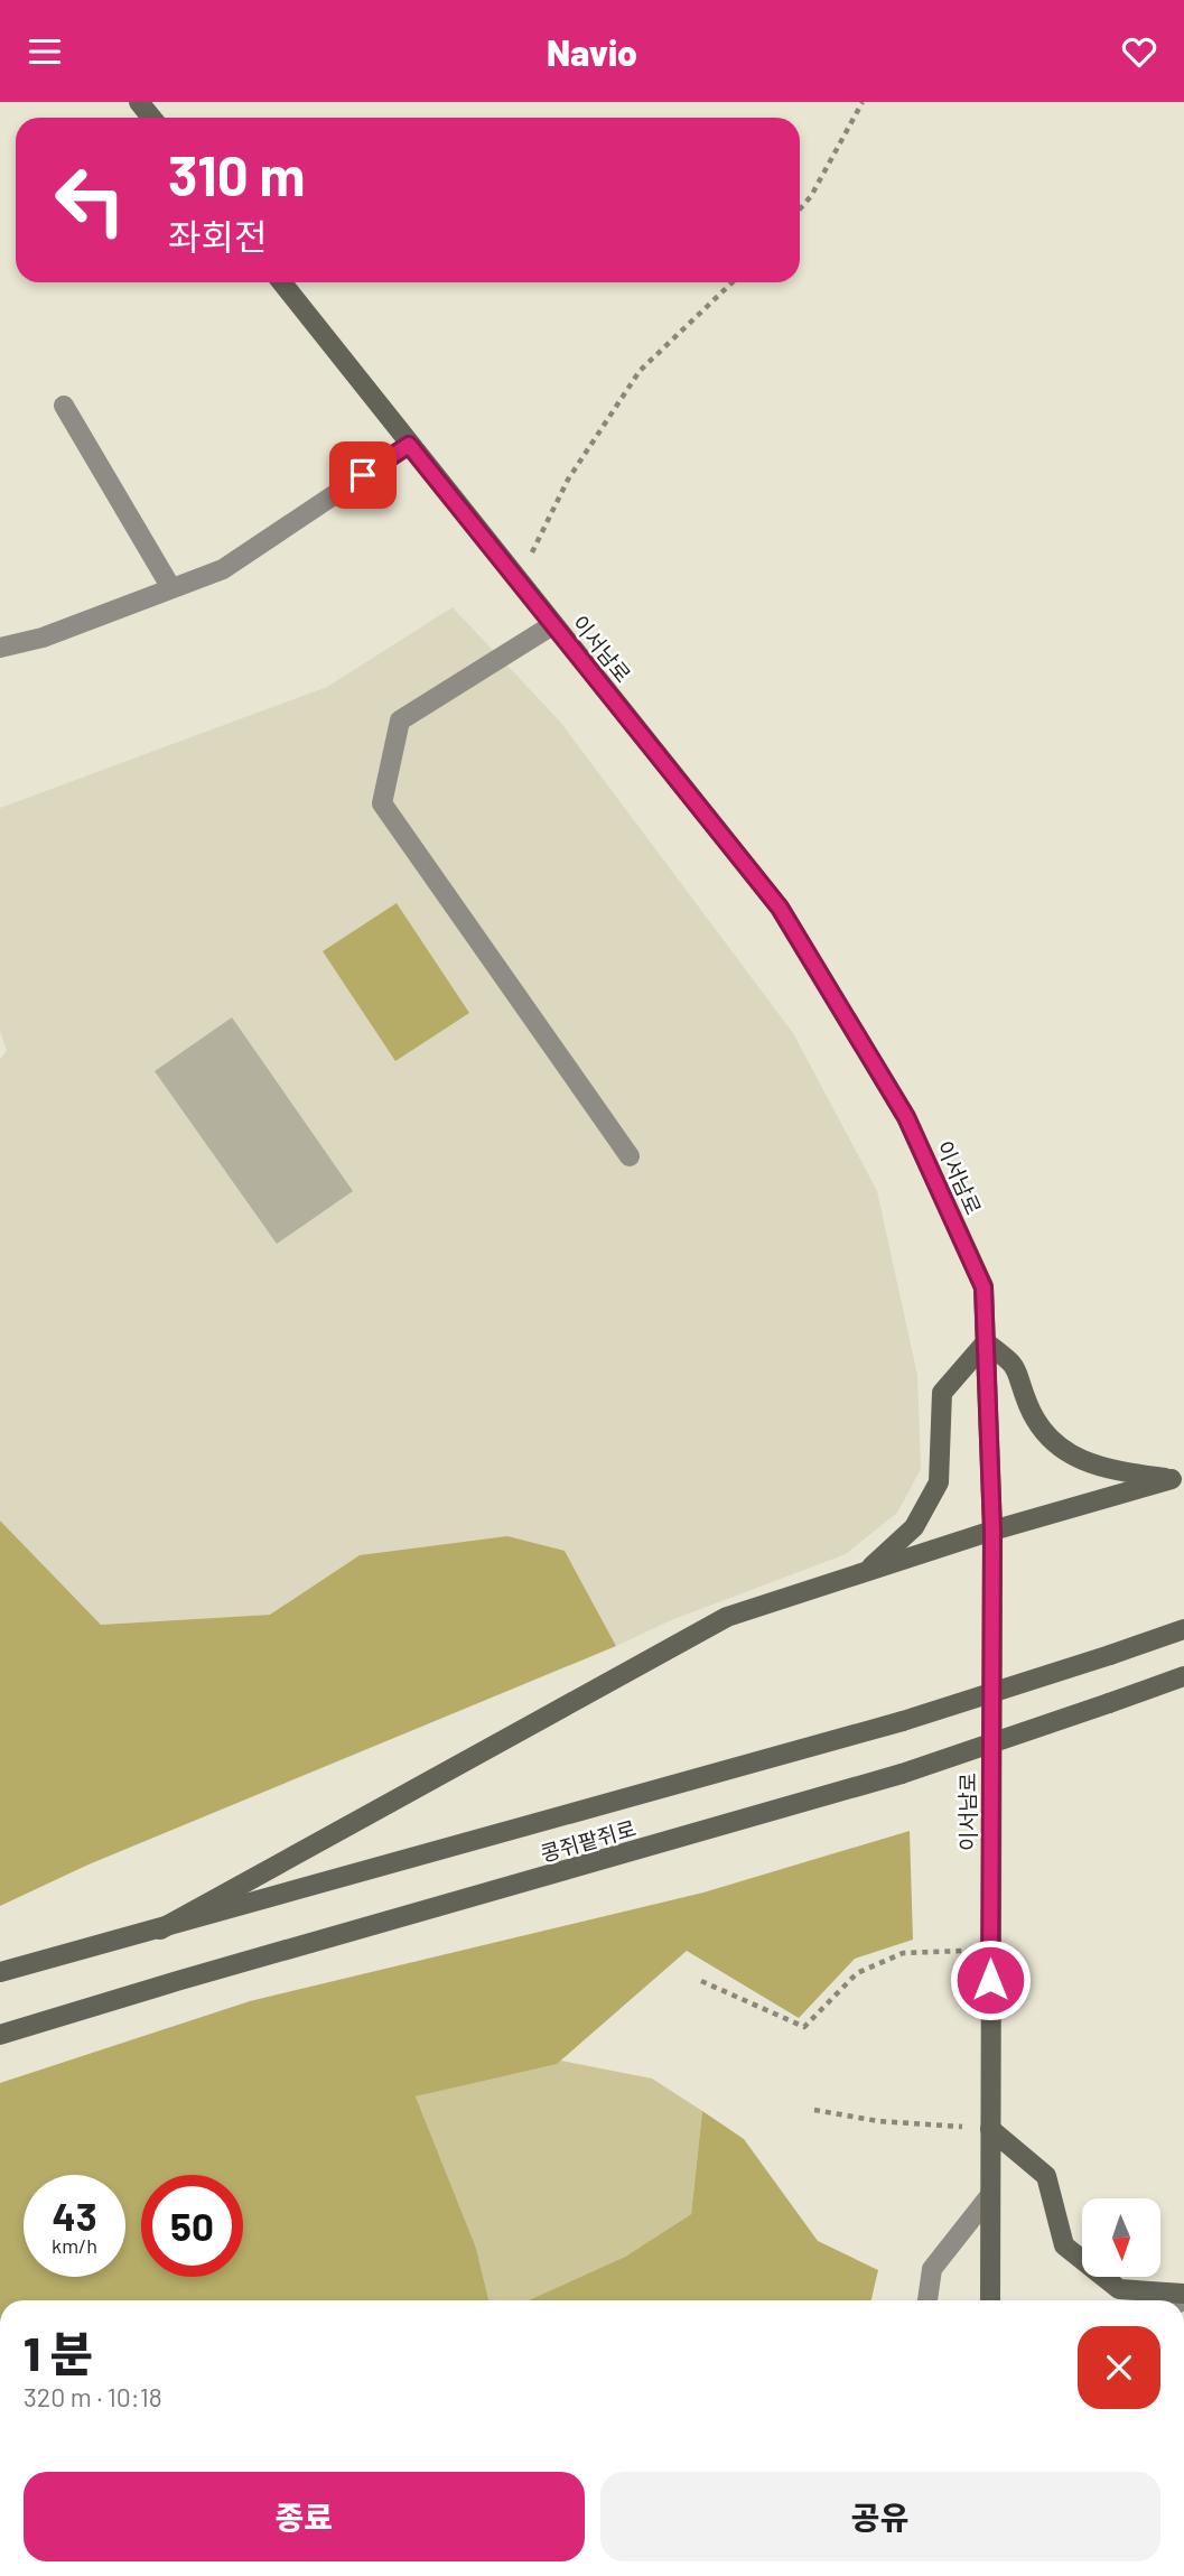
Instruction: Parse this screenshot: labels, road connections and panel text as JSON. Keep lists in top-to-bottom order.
{
  "streets": {
    "main road": ["이서남로", "콩쥐팥쥐로"]
  },
  "north": "bottom",
  "page": {
    "header": "Navio",
    "turn": ["310 m", "좌회전"],
    "speed": "43 km/h",
    "limit": "50",
    "heading": ["1 분", "320 m · 10:18"],
    "buttons": ["종료", "공유"]
  }
}
